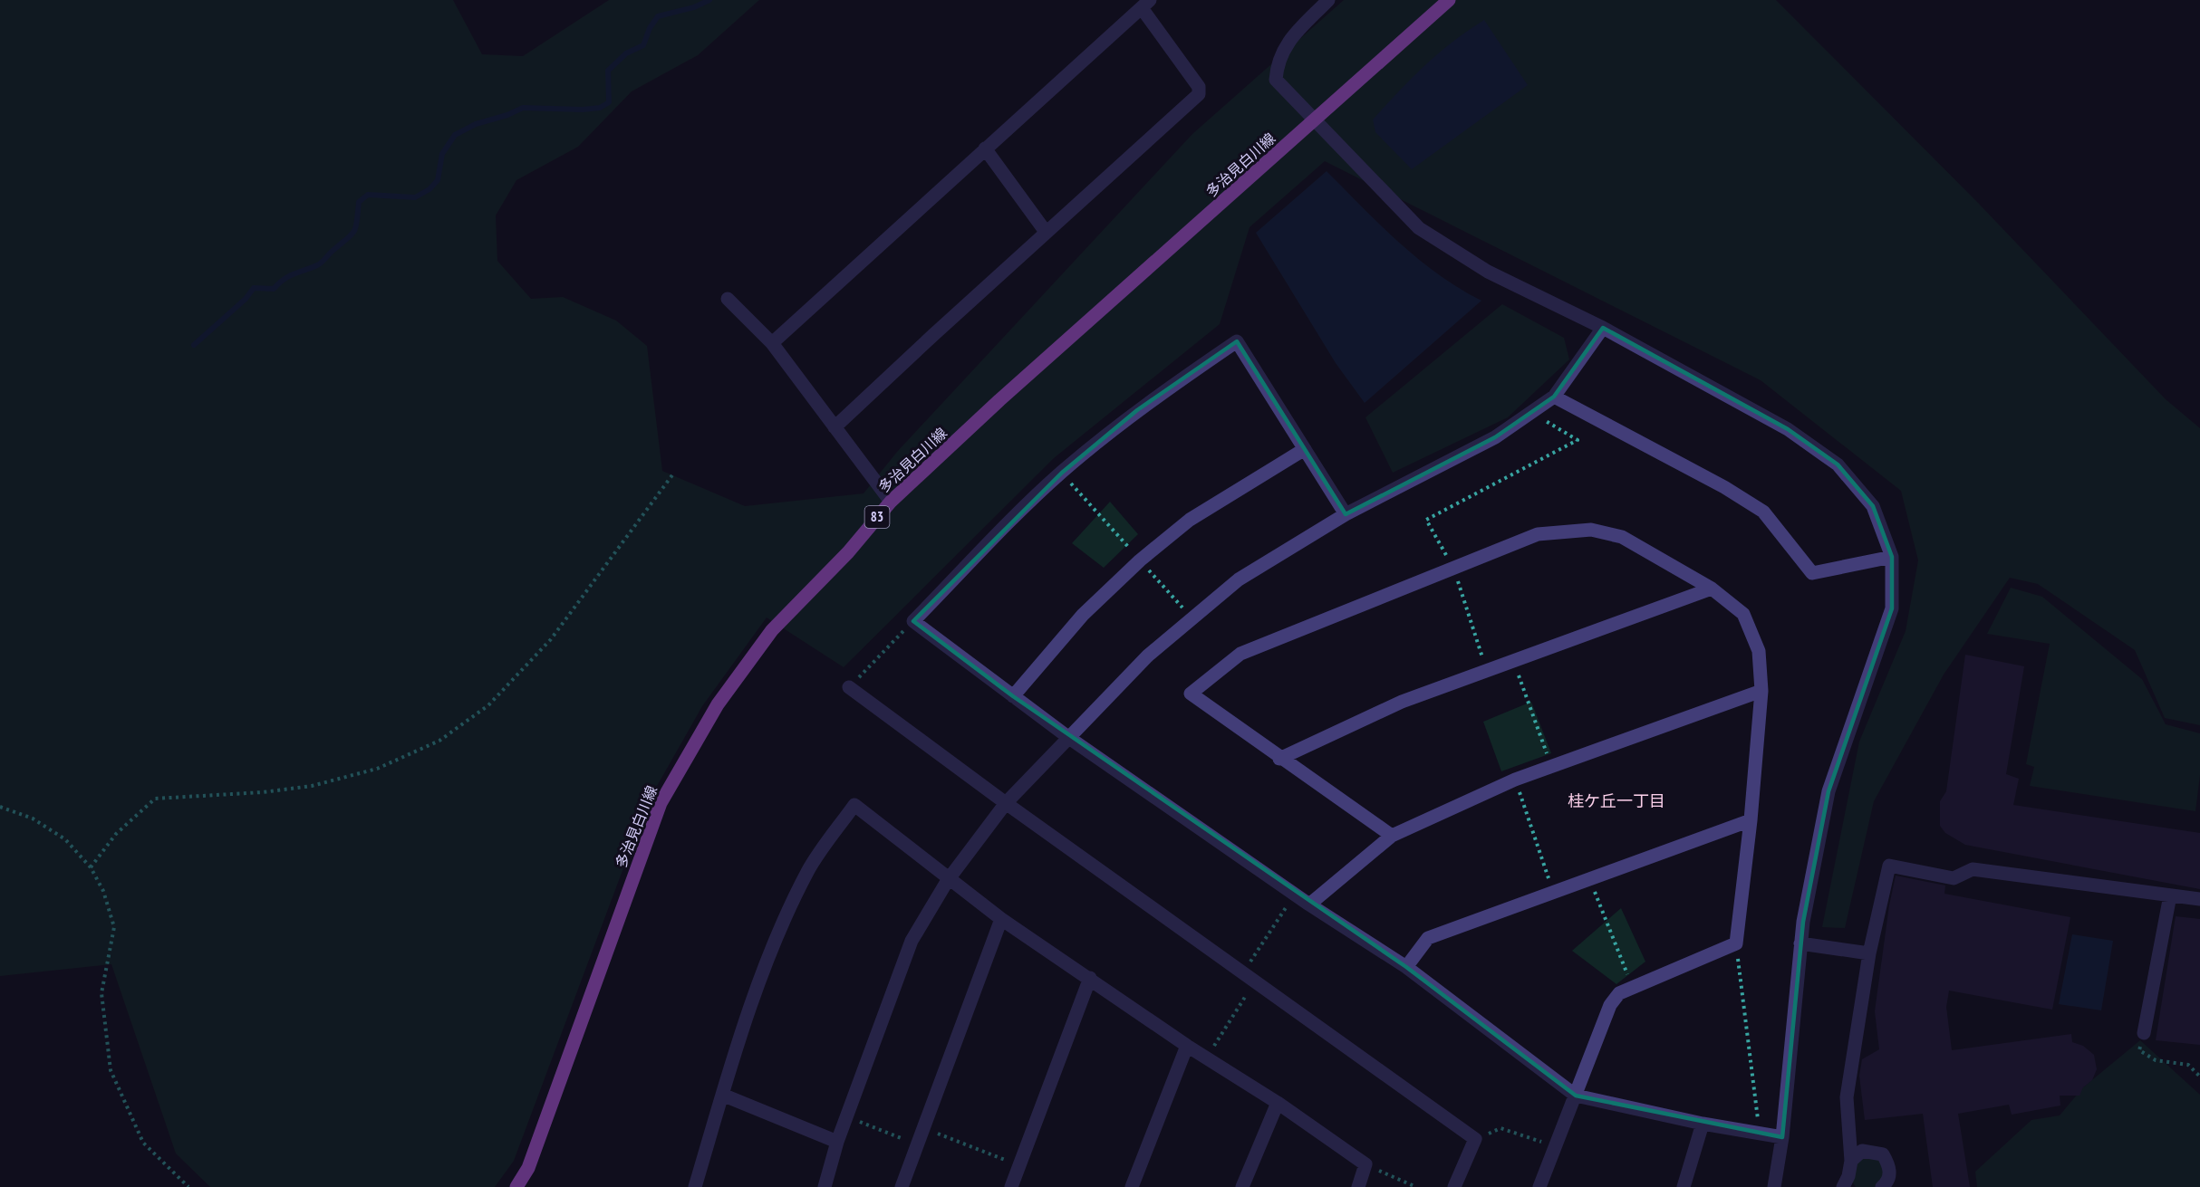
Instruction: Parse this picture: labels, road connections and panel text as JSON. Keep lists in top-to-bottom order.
{
  "streets": {
    "main road": ["多治見白川線", "83"]
  },
  "districts": ["桂ケ丘一丁目"]
}
